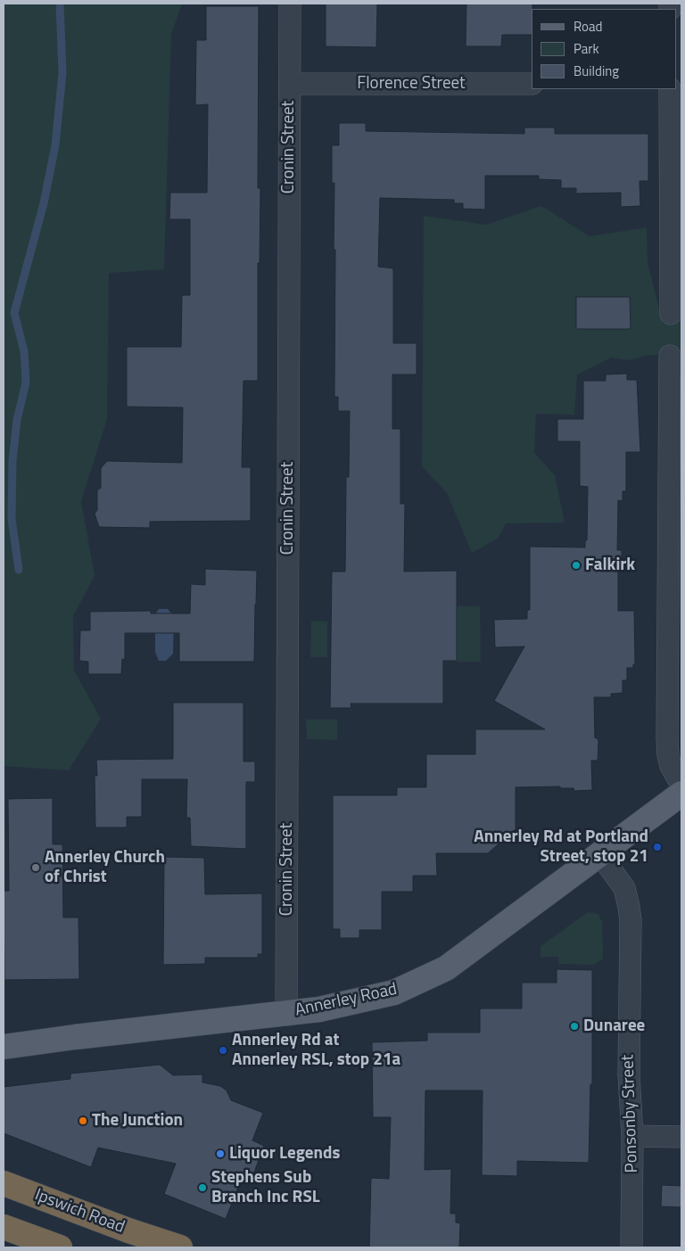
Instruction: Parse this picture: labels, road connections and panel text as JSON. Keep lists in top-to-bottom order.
{
  "streets": {
    "highway": ["Ipswich Road"],
    "main road": ["Annerley Road"],
    "street": ["Florence Street", "Cronin Street", "Ponsonby Street"]
  },
  "crossings": [
    ["Florence Street", "Cronin Street"],
    ["Cronin Street", "Annerley Road"],
    ["Annerley Road", "Ponsonby Street"]
  ],
  "places": [
    "Falkirk",
    "Annerley Rd at Portland Street, stop 21",
    "Annerley Church of Christ",
    "Dunaree",
    "Annerley Rd at Annerley RSL, stop 21a",
    "The Junction",
    "Liquor Legends",
    "Stephens Sub Branch Inc RSL"
  ],
  "legend": ["Road", "Park", "Building"]
}
